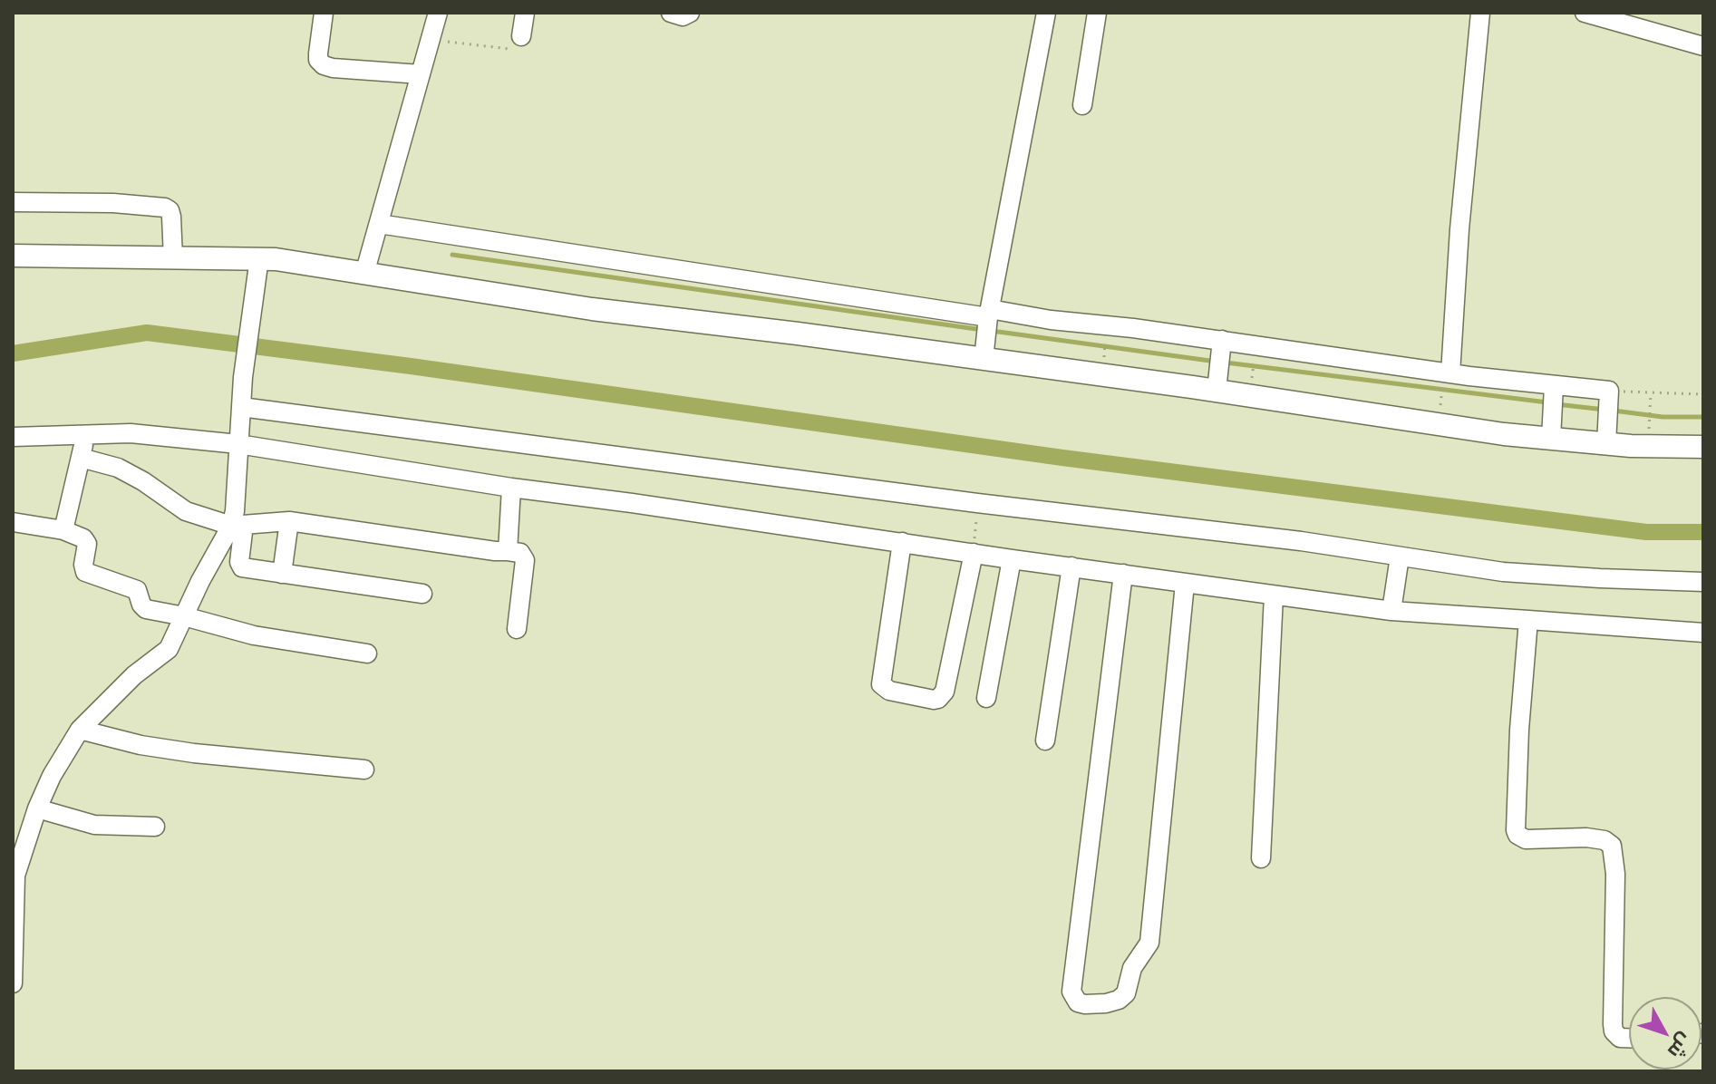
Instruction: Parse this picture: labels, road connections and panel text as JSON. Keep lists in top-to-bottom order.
{
  "north": "bottom right"
}
